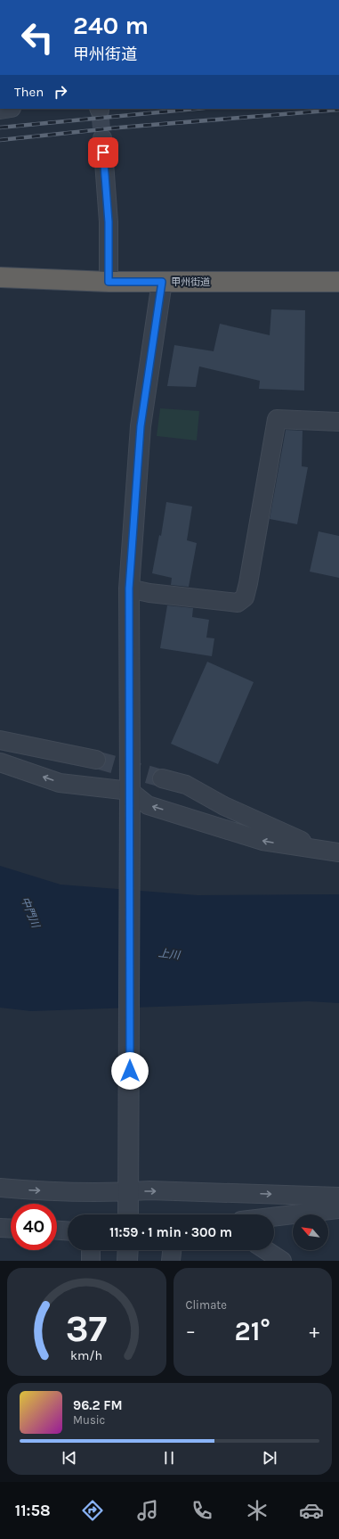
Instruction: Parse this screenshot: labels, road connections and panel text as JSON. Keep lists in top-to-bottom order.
{
  "streets": {
    "highway": ["甲州街道"]
  },
  "water": ["中門川", "上川"],
  "north": "top left",
  "page": {
    "turn": ["240 m", "甲州街道"],
    "then": "Then",
    "limit": "40",
    "trip": "11:59 · 1 min · 300 m",
    "tile": "Climate",
    "heat": ["−", "21°", "+"],
    "song": ["96.2 FM", "Music"],
    "tabs": "11:58",
    "gauge": ["37", "km/h"]
  }
}
